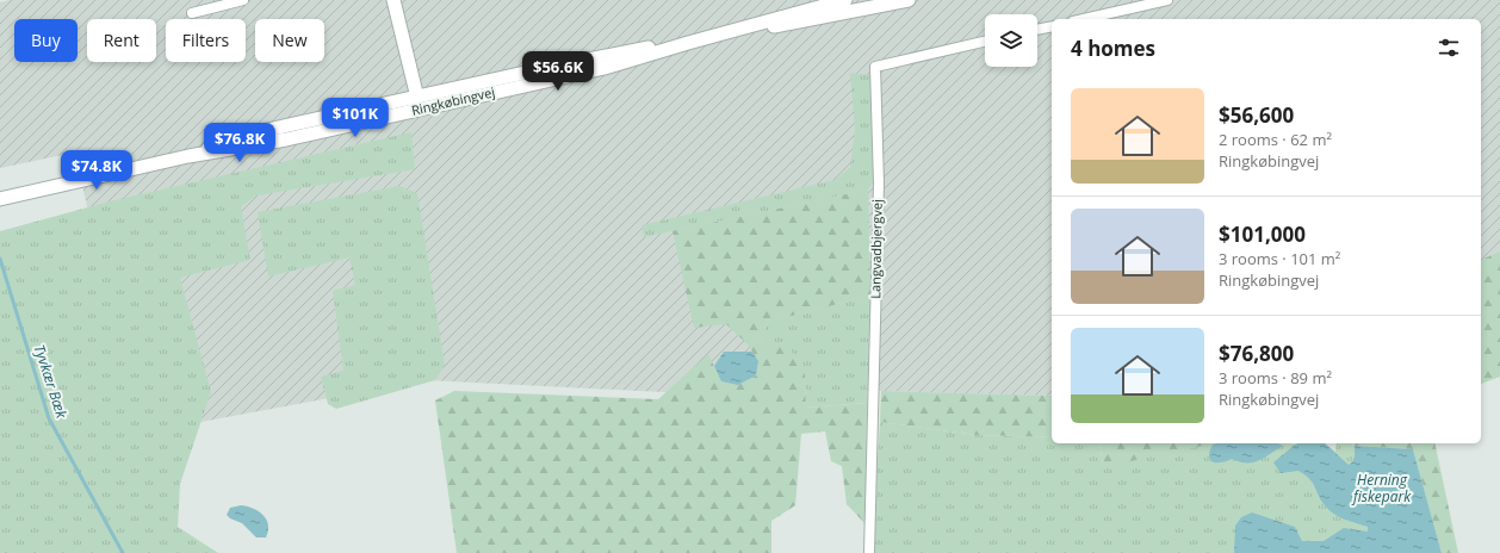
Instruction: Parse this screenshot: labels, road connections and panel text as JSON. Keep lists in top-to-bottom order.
{
  "streets": {
    "street": ["Ringkøbingvej", "Langvadbjergvej"]
  },
  "water": ["Tyvkær Bæk", "Herning fiskepark"],
  "page": {
    "chip": [
      "Buy",
      "Rent",
      "Filters",
      "New"
    ],
    "heading": "4 homes",
    "price": [
      "$56.6K",
      "$101K",
      "$76.8K",
      "$74.8K"
    ],
    "list": [
      {
        "name": "$56,600",
        "note": "2 rooms · 62 m² · Ringkøbingvej"
      },
      {
        "name": "$101,000",
        "note": "3 rooms · 101 m² · Ringkøbingvej"
      },
      {
        "name": "$76,800",
        "note": "3 rooms · 89 m² · Ringkøbingvej"
      }
    ]
  }
}
